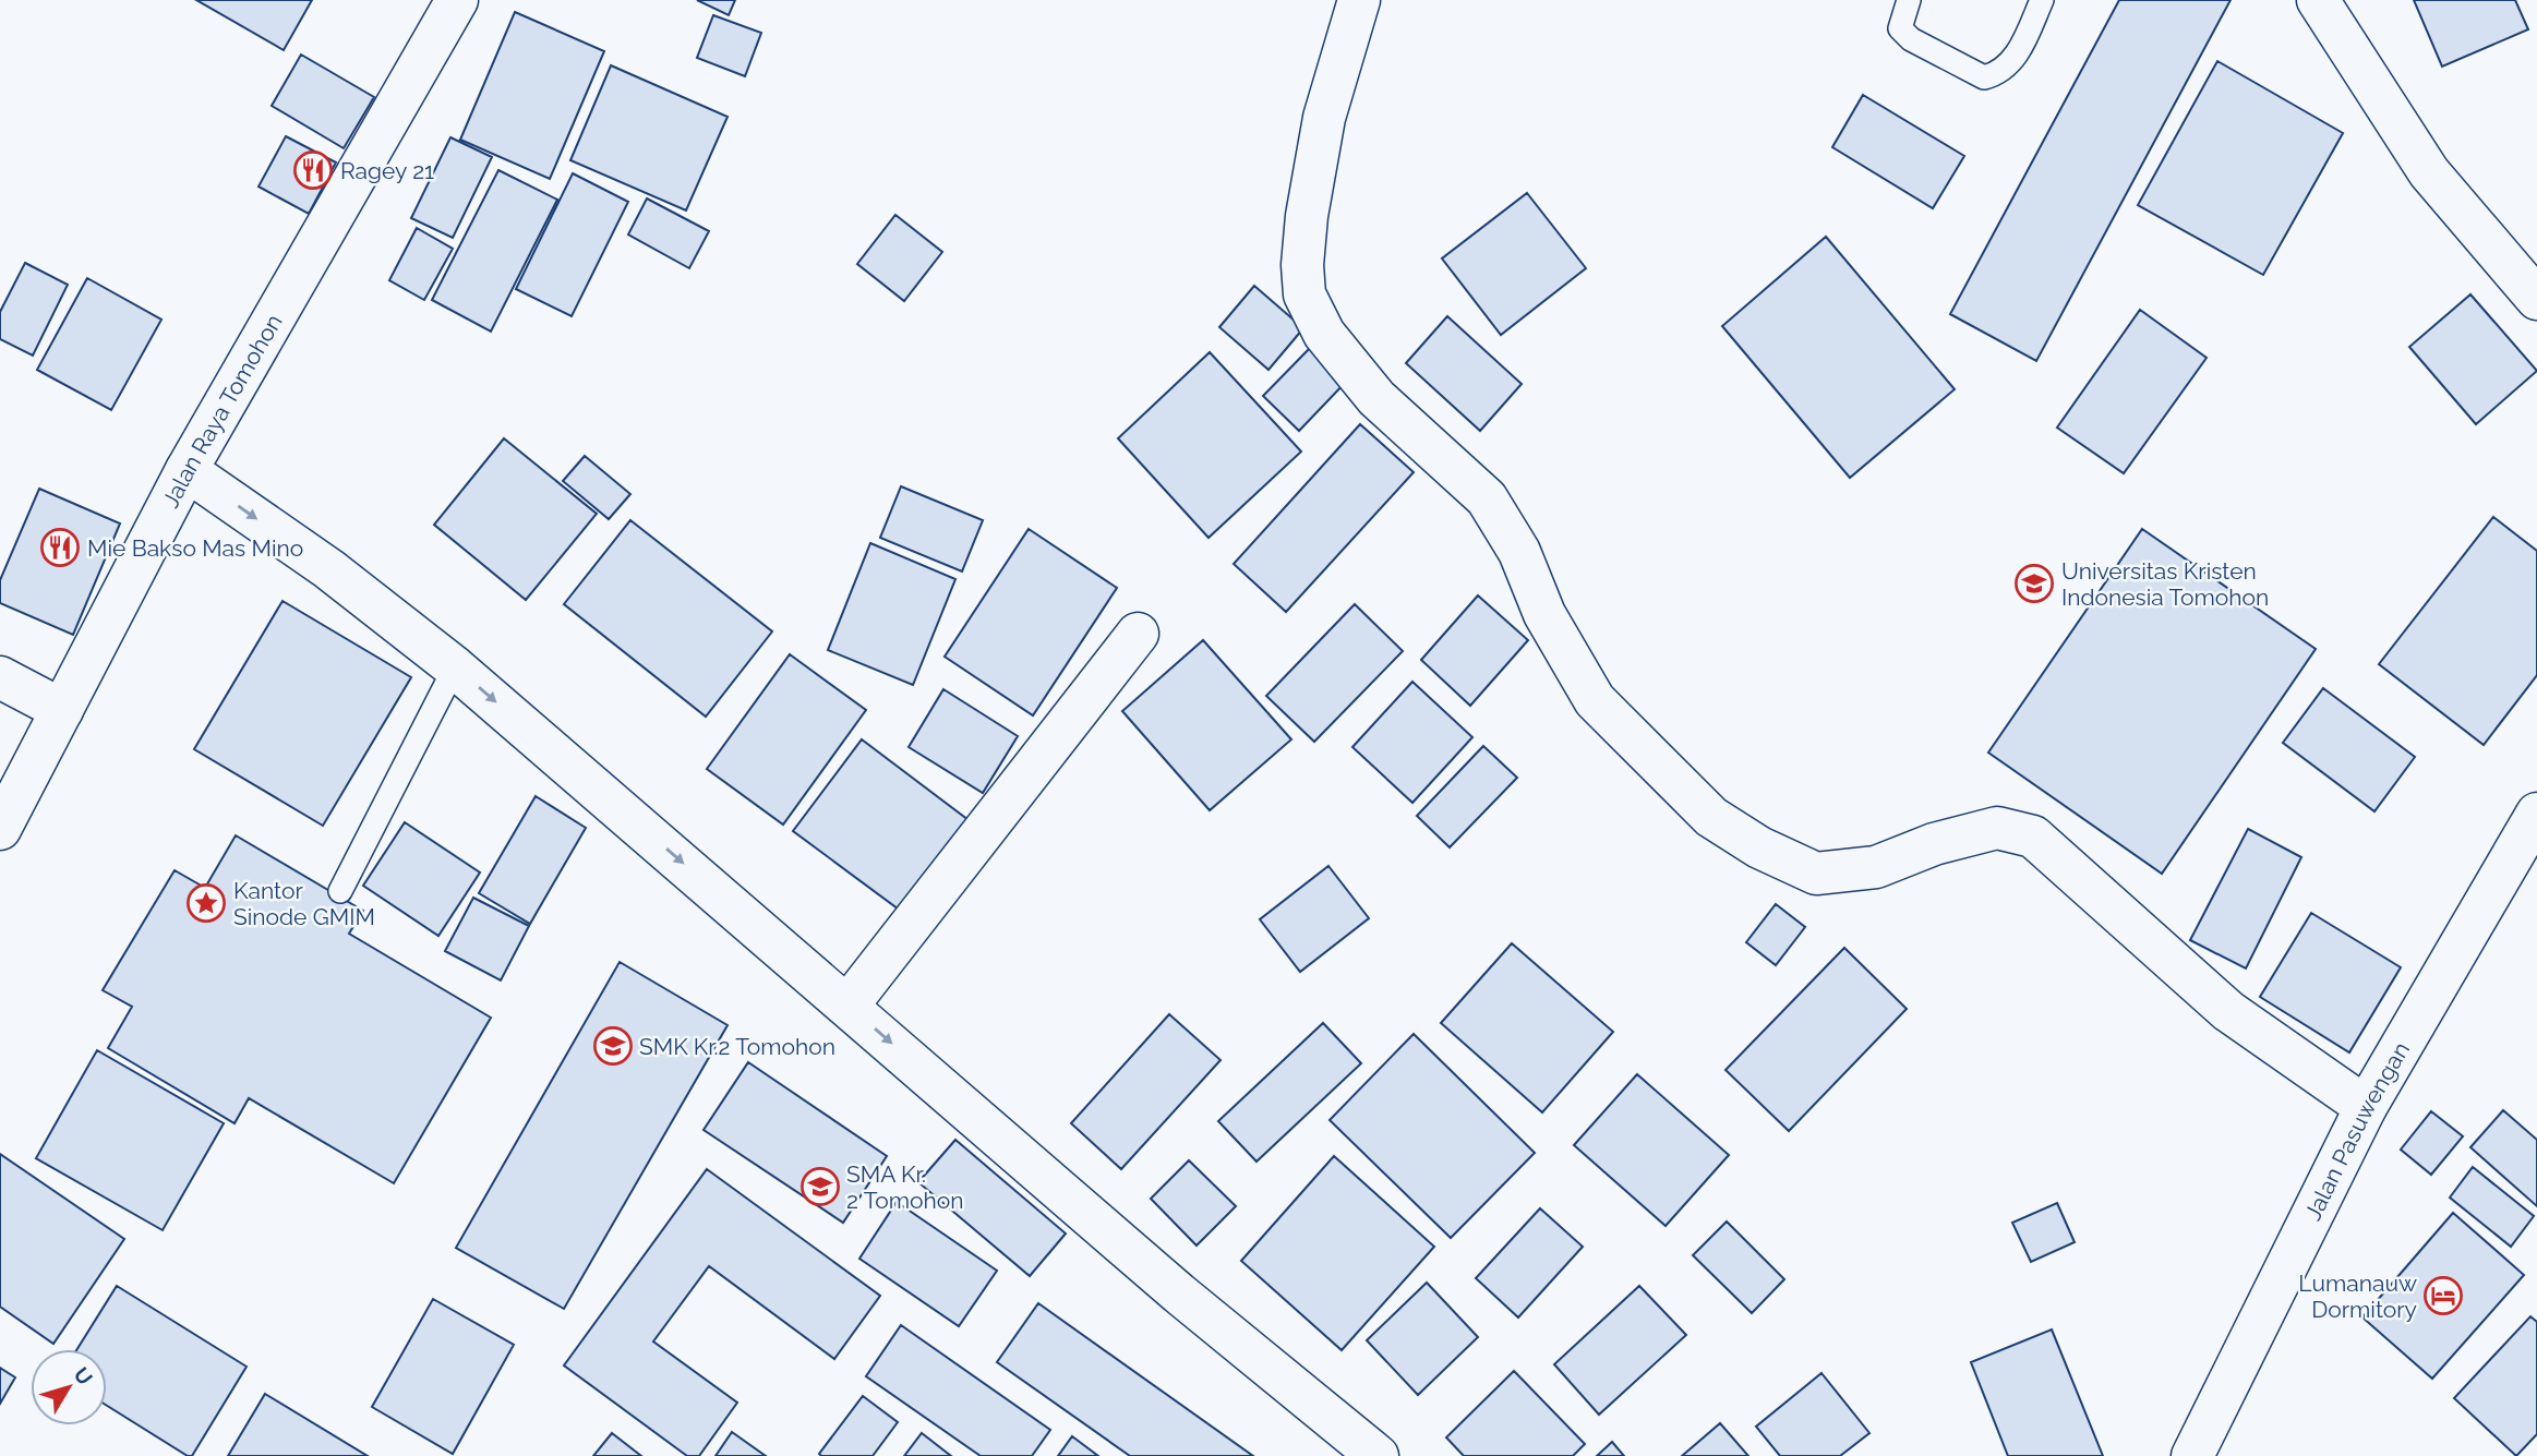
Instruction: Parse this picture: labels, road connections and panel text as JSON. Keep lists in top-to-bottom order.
{
  "streets": {
    "main road": ["Jalan Raya Tomohon", "Jalan Pasuwengan"]
  },
  "places": {
    "restaurant": ["Ragey 21", "Mie Bakso Mas Mino"],
    "school or university": ["Universitas Kristen Indonesia Tomohon", "SMK Kr.2 Tomohon", "SMA Kr. 2 Tomohon"],
    "place": ["Kantor Sinode GMIM"],
    "hotel": ["Lumanauw Dormitory"]
  },
  "north": "top right"
}
